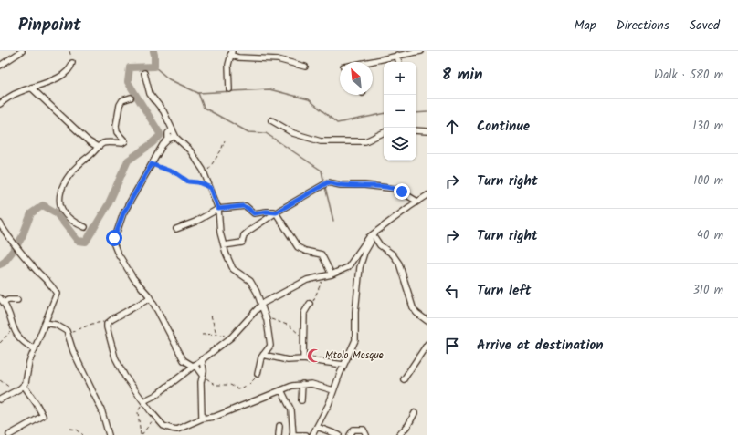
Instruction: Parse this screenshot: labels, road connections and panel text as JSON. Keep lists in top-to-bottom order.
{
  "places": {
    "mosque": ["Mtolo Mosque"]
  },
  "north": "top left",
  "page": {
    "header": "Pinpoint",
    "nav": ["Map", "Directions", "Saved"],
    "heading": ["8 min", "Walk · 580 m"],
    "map_buttons": ["+", "−"],
    "list": [
      ["Continue", "130 m"],
      ["Turn right", "100 m"],
      ["Turn right", "40 m"],
      ["Turn left", "310 m"],
      "Arrive at destination"
    ]
  }
}
